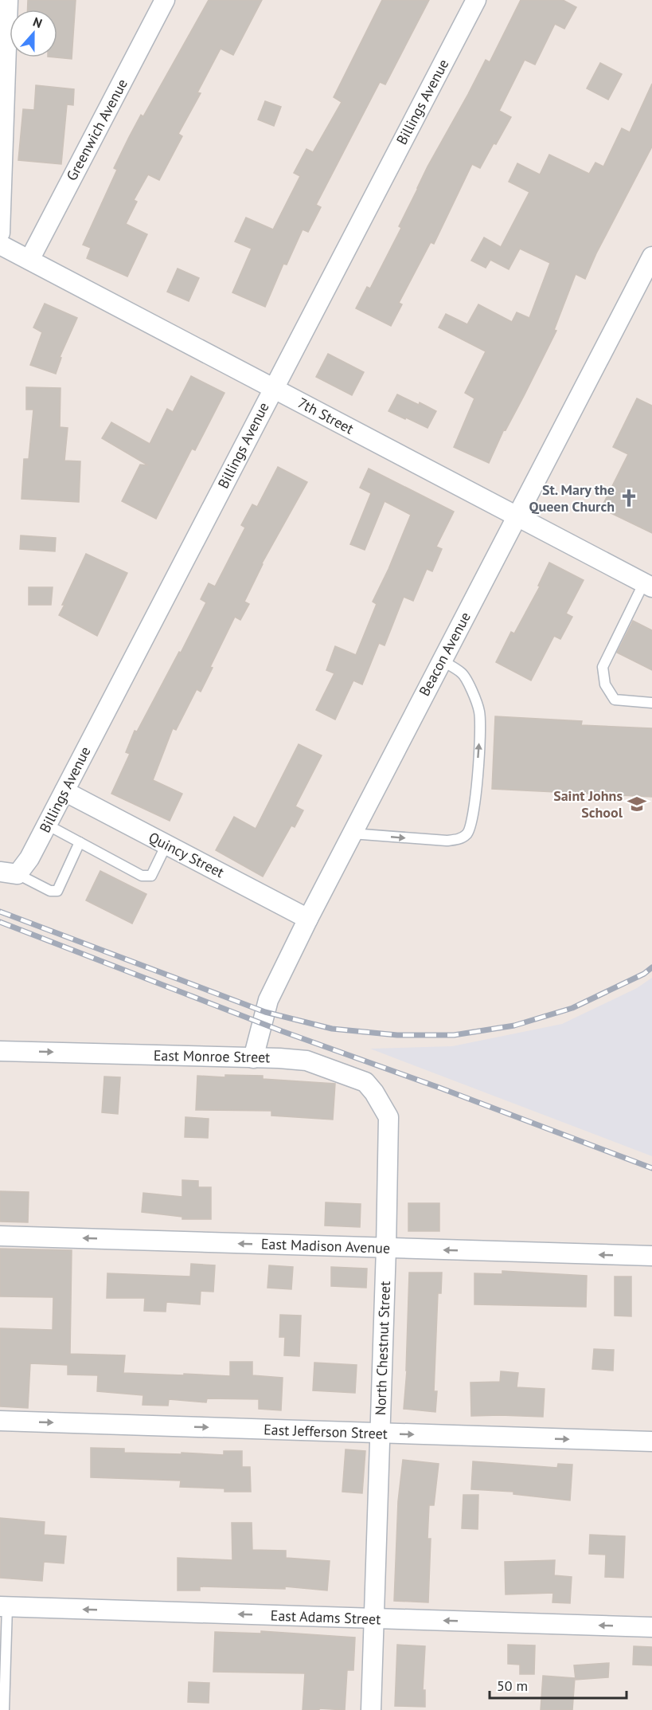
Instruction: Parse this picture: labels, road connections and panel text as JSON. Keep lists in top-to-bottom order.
{
  "streets": {
    "street": [
      "Billings Avenue",
      "Greenwich Avenue",
      "7th Street",
      "Beacon Avenue",
      "Quincy Street",
      "East Monroe Street",
      "East Madison Avenue",
      "North Chestnut Street",
      "East Jefferson Street",
      "East Adams Street"
    ]
  },
  "crossings": [
    ["Billings Avenue", "7th Street"],
    ["Billings Avenue", "Quincy Street"],
    ["Greenwich Avenue", "7th Street"],
    ["7th Street", "Beacon Avenue"],
    ["Beacon Avenue", "Quincy Street"],
    ["Beacon Avenue", "East Monroe Street"],
    ["East Monroe Street", "North Chestnut Street"],
    ["East Madison Avenue", "North Chestnut Street"],
    ["North Chestnut Street", "East Jefferson Street"],
    ["North Chestnut Street", "East Adams Street"]
  ],
  "one_way": [
    "East Monroe Street",
    "East Madison Avenue",
    "East Jefferson Street",
    "East Adams Street"
  ],
  "places": {
    "church": ["St. Mary the Queen Church"],
    "school or university": ["Saint Johns School"]
  },
  "scale_bar": "50 m",
  "north": "top"
}
